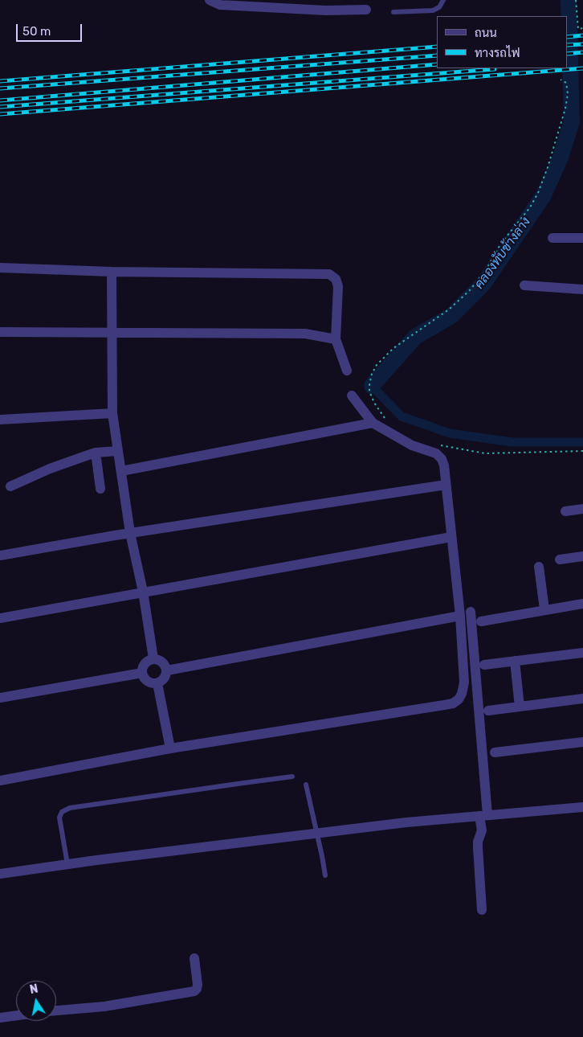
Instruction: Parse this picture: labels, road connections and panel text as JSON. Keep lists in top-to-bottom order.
{
  "water": ["คลองทับช้างล่าง"],
  "legend": ["ถนน", "ทางรถไฟ"],
  "scale_bar": "50 m",
  "north": "top"
}
